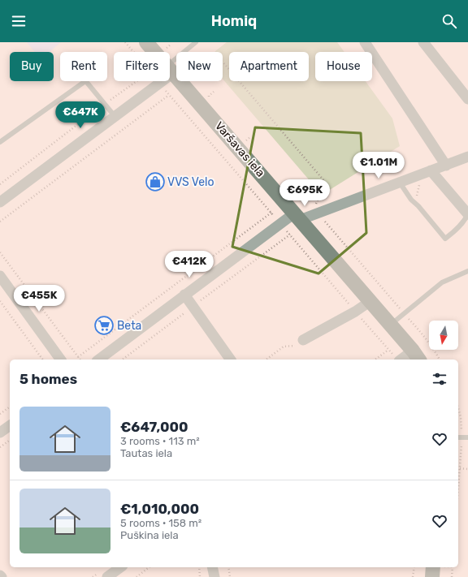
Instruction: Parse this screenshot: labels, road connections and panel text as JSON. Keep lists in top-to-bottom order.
{
  "streets": {
    "street": ["Varšavas iela"]
  },
  "places": {
    "shop": ["VVS Velo"],
    "supermarket": ["Beta"]
  },
  "north": "bottom",
  "page": {
    "header": "Homiq",
    "chip": [
      "Buy",
      "Rent",
      "Filters",
      "New",
      "Apartment",
      "House"
    ],
    "price": [
      "€647K",
      "€1.01M",
      "€695K",
      "€412K",
      "€455K"
    ],
    "heading": "5 homes",
    "list": [
      {
        "name": "€647,000",
        "note": "3 rooms · 113 m² · Tautas iela"
      },
      {
        "name": "€1,010,000",
        "note": "5 rooms · 158 m² · Puškina iela"
      }
    ]
  }
}
